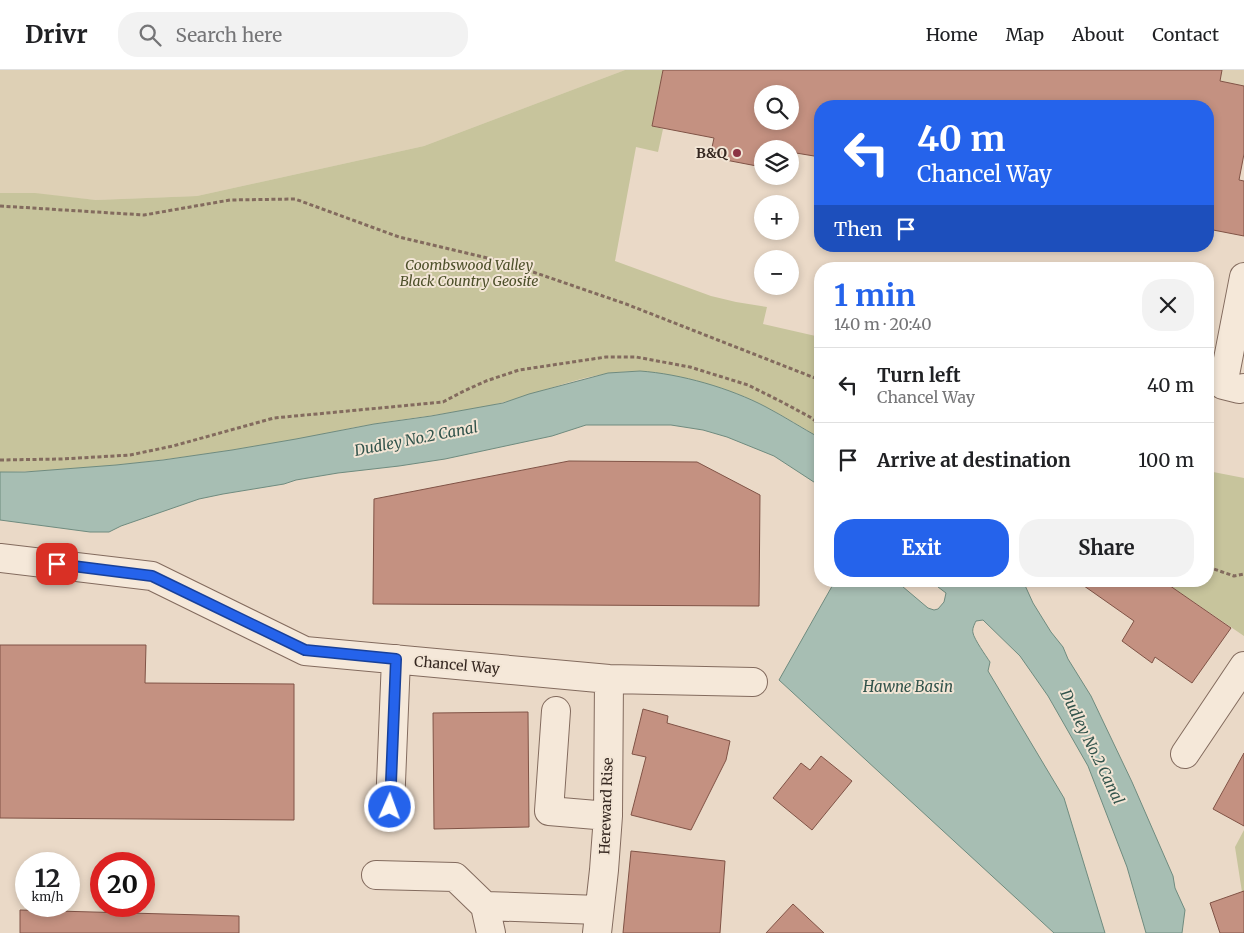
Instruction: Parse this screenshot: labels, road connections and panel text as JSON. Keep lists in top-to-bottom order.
{
  "streets": {
    "street": ["Chancel Way", "Hereward Rise"]
  },
  "crossings": [
    ["Chancel Way", "Hereward Rise"]
  ],
  "water": ["Dudley No.2 Canal", "Hawne Basin"],
  "parks": ["Coombswood Valley Black Country Geosite"],
  "places": ["B&Q"],
  "page": {
    "header": "Drivr",
    "search": "Search here",
    "nav": [
      "Home",
      "Map",
      "About",
      "Contact"
    ],
    "map_buttons": ["+", "−"],
    "turn": ["40 m", "Chancel Way"],
    "then": "Then",
    "heading": ["1 min", "140 m · 20:40"],
    "list": [
      {
        "name": "Turn left",
        "note": "Chancel Way",
        "value": "40 m"
      },
      {
        "name": "Arrive at destination",
        "value": "100 m"
      }
    ],
    "buttons": ["Exit", "Share"],
    "speed": "12 km/h",
    "limit": "20"
  }
}
